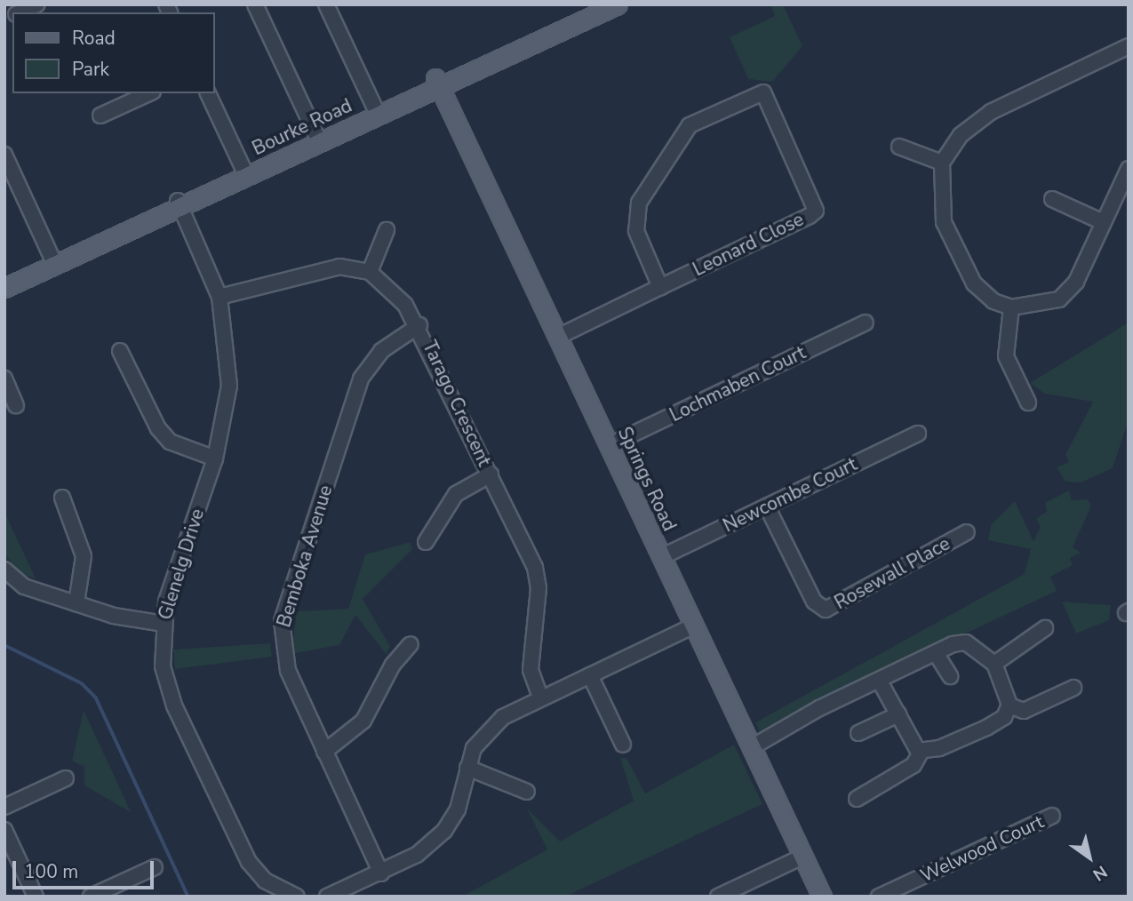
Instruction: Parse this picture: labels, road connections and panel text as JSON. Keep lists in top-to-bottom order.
{
  "streets": {
    "main road": ["Bourke Road", "Springs Road"],
    "street": [
      "Leonard Close",
      "Lochmaben Court",
      "Tarago Crescent",
      "Newcombe Court",
      "Bemboka Avenue",
      "Glenelg Drive",
      "Rosewall Place",
      "Welwood Court"
    ]
  },
  "crossings": [
    ["Bourke Road", "Springs Road"],
    ["Bourke Road", "Glenelg Drive"],
    ["Leonard Close", "Springs Road"],
    ["Lochmaben Court", "Springs Road"],
    ["Tarago Crescent", "Bemboka Avenue"],
    ["Springs Road", "Newcombe Court"],
    ["Newcombe Court", "Rosewall Place"]
  ],
  "legend": ["Road", "Park"],
  "scale_bar": "100 m",
  "north": "bottom right"
}
